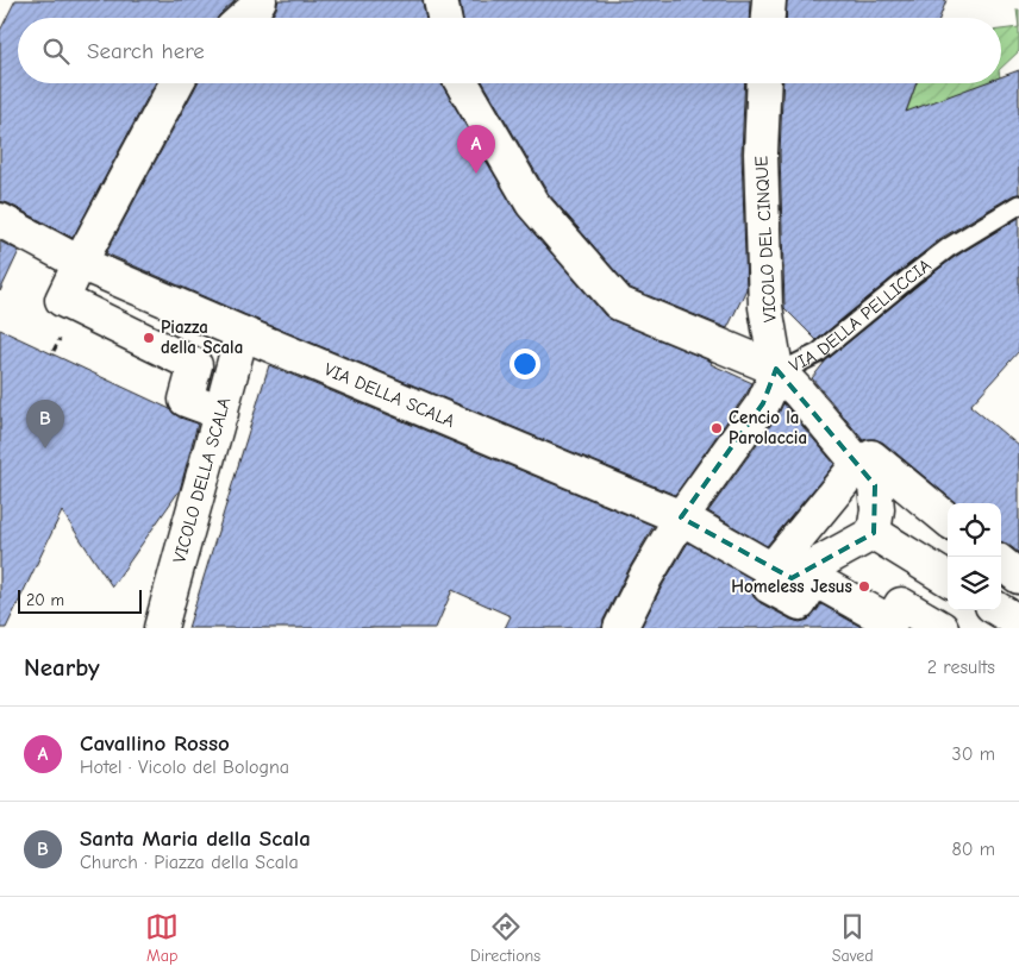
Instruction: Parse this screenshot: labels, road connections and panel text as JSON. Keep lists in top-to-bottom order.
{
  "streets": {
    "street": [
      "VICOLO DEL CINQUE",
      "VIA DELLA PELLICCIA",
      "VIA DELLA SCALA",
      "VICOLO DELLA SCALA"
    ]
  },
  "crossings": [
    ["VICOLO DEL CINQUE", "VIA DELLA PELLICCIA"],
    ["VICOLO DEL CINQUE", "VIA DELLA SCALA"],
    ["VIA DELLA SCALA", "VICOLO DELLA SCALA"]
  ],
  "places": ["Piazza della Scala", "Cencio la Parolaccia", "Homeless Jesus"],
  "scale_bar": "20 m",
  "page": {
    "search": "Search here",
    "pins": ["A", "B"],
    "scale": "20 m",
    "heading": ["Nearby", "2 results"],
    "list": [
      {
        "mark": "A",
        "name": "Cavallino Rosso",
        "note": "Hotel · Vicolo del Bologna",
        "value": "30 m"
      },
      {
        "mark": "B",
        "name": "Santa Maria della Scala",
        "note": "Church · Piazza della Scala",
        "value": "80 m"
      }
    ],
    "nav": ["Map", "Directions", "Saved"]
  }
}
